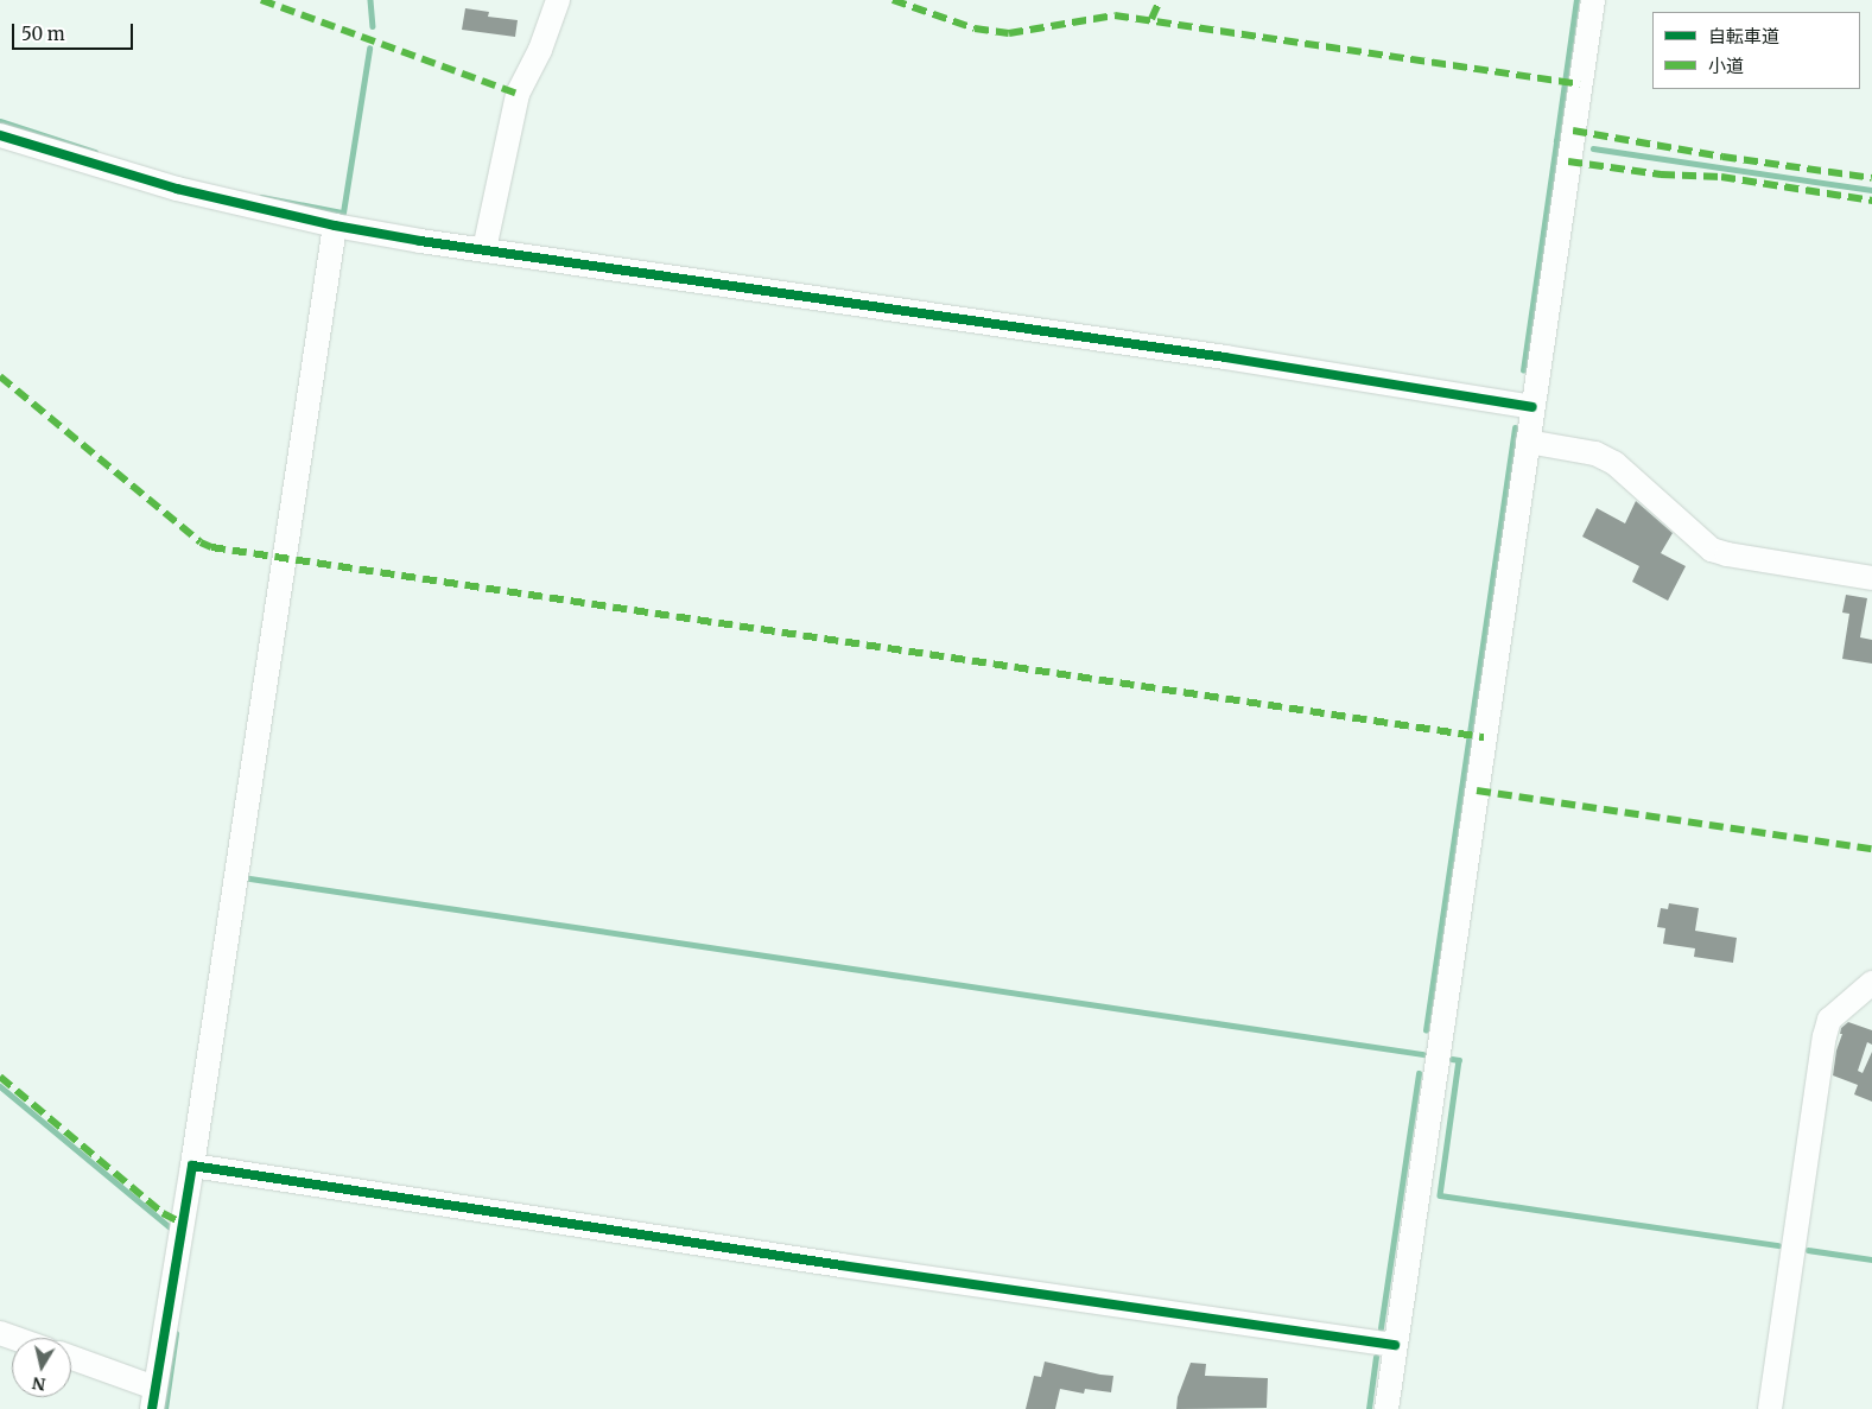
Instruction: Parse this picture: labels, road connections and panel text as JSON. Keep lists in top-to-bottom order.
{
  "legend": ["自転車道", "小道"],
  "scale_bar": "50 m",
  "north": "bottom"
}
